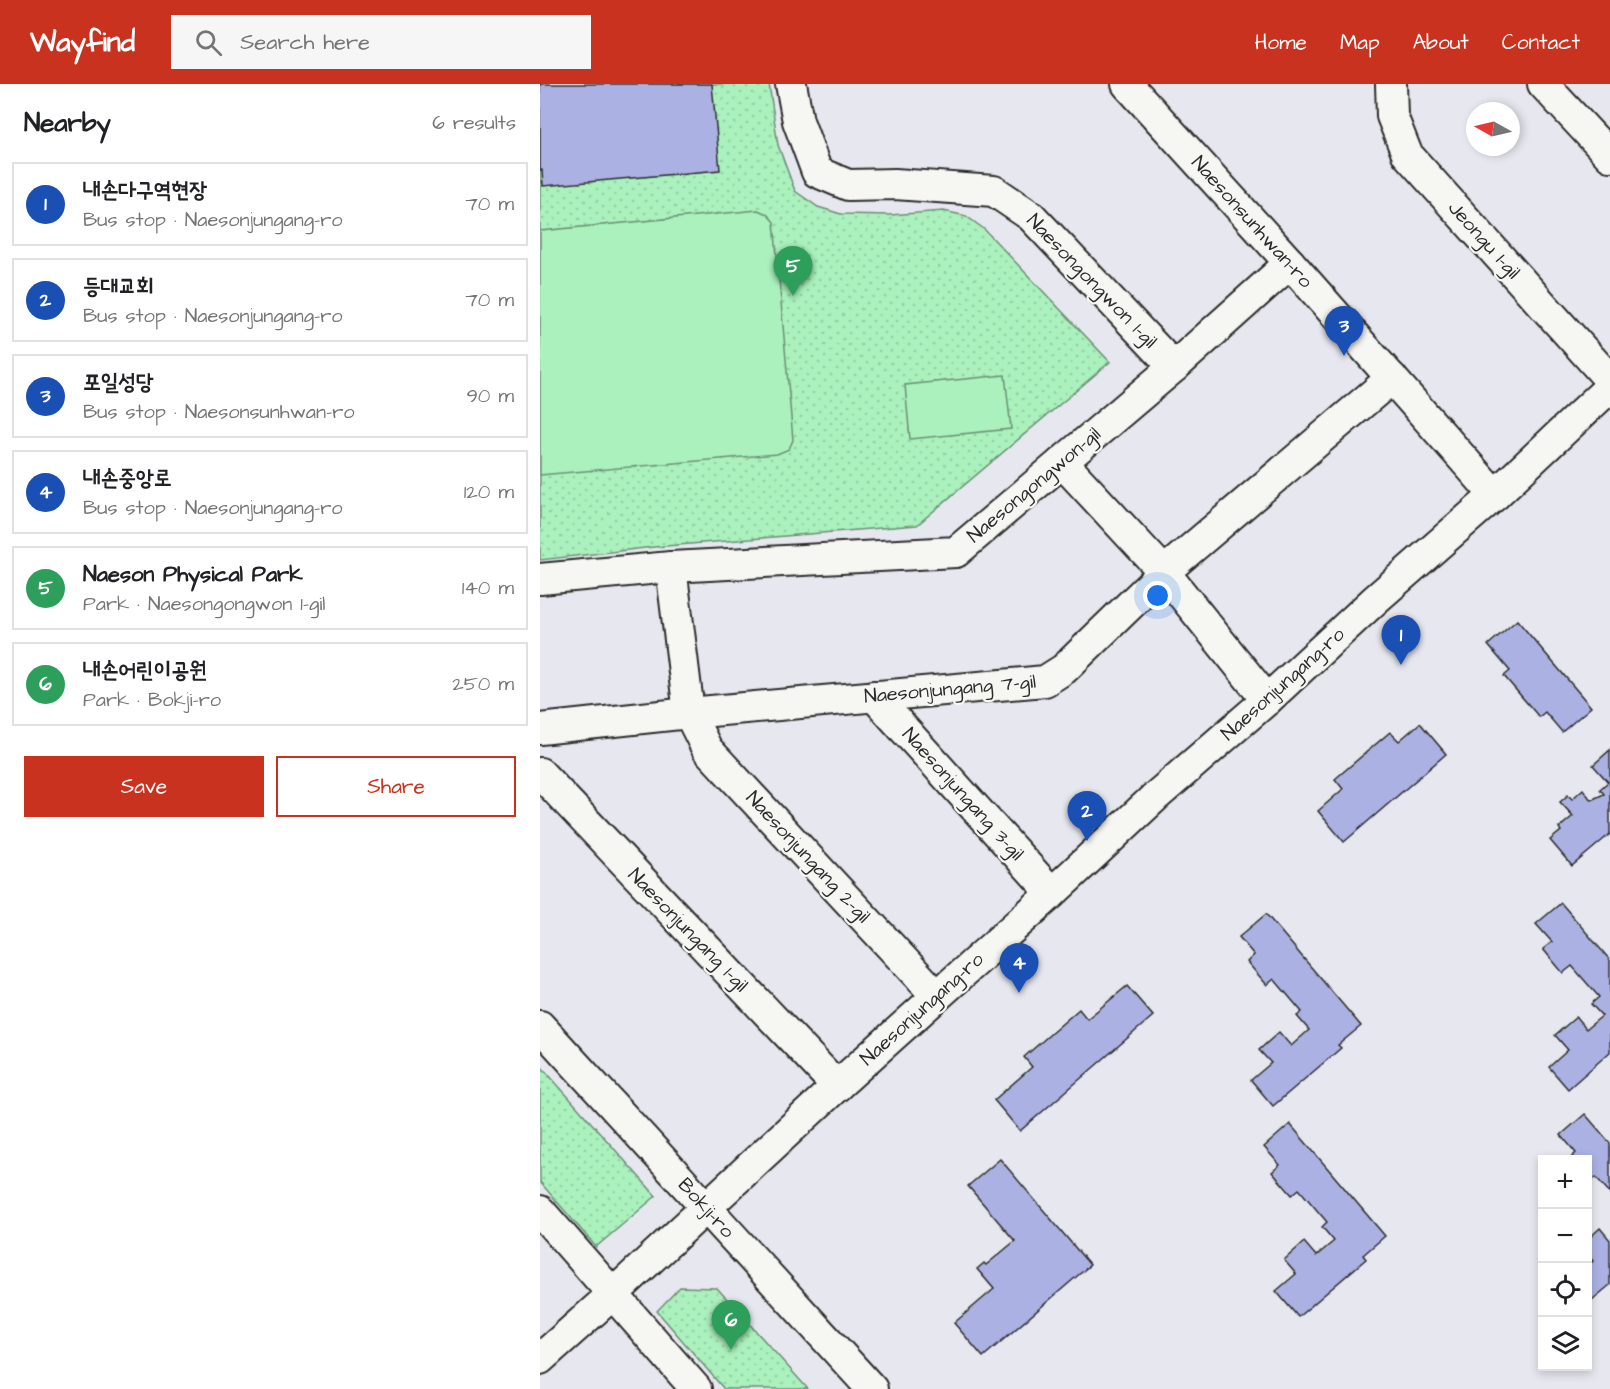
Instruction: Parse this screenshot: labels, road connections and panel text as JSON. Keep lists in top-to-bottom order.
{
  "streets": {
    "street": [
      "Naesonsunhwan-ro",
      "Jeongu 1-gil",
      "Naesongongwon 1-gil",
      "Naesongongwon-gil",
      "Naesonjungang-ro",
      "Naesonjungang 7-gil",
      "Naesonjungang 3-gil",
      "Naesonjungang 2-gil",
      "Naesonjungang 1-gil",
      "Bokji-ro"
    ]
  },
  "crossings": [
    ["Naesonsunhwan-ro", "Naesongongwon-gil"],
    ["Naesonsunhwan-ro", "Naesonjungang-ro"],
    ["Naesonsunhwan-ro", "Naesonjungang 7-gil"],
    ["Naesongongwon 1-gil", "Naesongongwon-gil"],
    ["Naesonjungang-ro", "Naesonjungang 3-gil"],
    ["Naesonjungang-ro", "Naesonjungang 2-gil"],
    ["Naesonjungang-ro", "Naesonjungang 1-gil"],
    ["Naesonjungang-ro", "Bokji-ro"],
    ["Naesonjungang 7-gil", "Naesonjungang 3-gil"],
    ["Naesonjungang 7-gil", "Naesonjungang 2-gil"]
  ],
  "north": "left",
  "page": {
    "header": "Wayfind",
    "search": "Search here",
    "nav": [
      "Home",
      "Map",
      "About",
      "Contact"
    ],
    "heading": ["Nearby", "6 results"],
    "list": [
      {
        "mark": "1",
        "name": "내손다구역현장",
        "note": "Bus stop · Naesonjungang-ro",
        "value": "70 m"
      },
      {
        "mark": "2",
        "name": "등대교회",
        "note": "Bus stop · Naesonjungang-ro",
        "value": "70 m"
      },
      {
        "mark": "3",
        "name": "포일성당",
        "note": "Bus stop · Naesonsunhwan-ro",
        "value": "90 m"
      },
      {
        "mark": "4",
        "name": "내손중앙로",
        "note": "Bus stop · Naesonjungang-ro",
        "value": "120 m"
      },
      {
        "mark": "5",
        "name": "Naeson Physical Park",
        "note": "Park · Naesongongwon 1-gil",
        "value": "140 m"
      },
      {
        "mark": "6",
        "name": "내손어린이공원",
        "note": "Park · Bokji-ro",
        "value": "250 m"
      }
    ],
    "pins": [
      "5",
      "3",
      "1",
      "2",
      "4",
      "6"
    ],
    "buttons": ["Save", "Share"],
    "map_buttons": ["+", "−"]
  }
}
